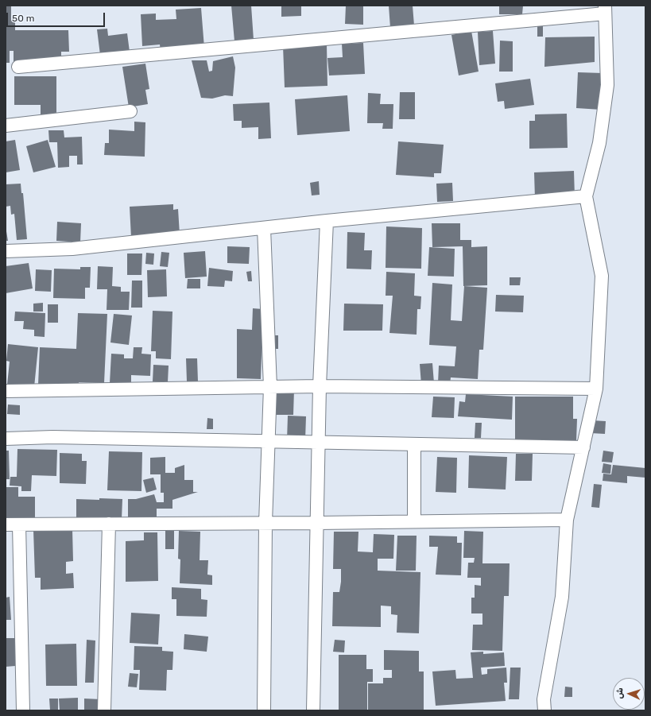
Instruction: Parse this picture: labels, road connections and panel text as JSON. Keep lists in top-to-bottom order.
{
  "scale_bar": "50 m",
  "north": "left"
}
